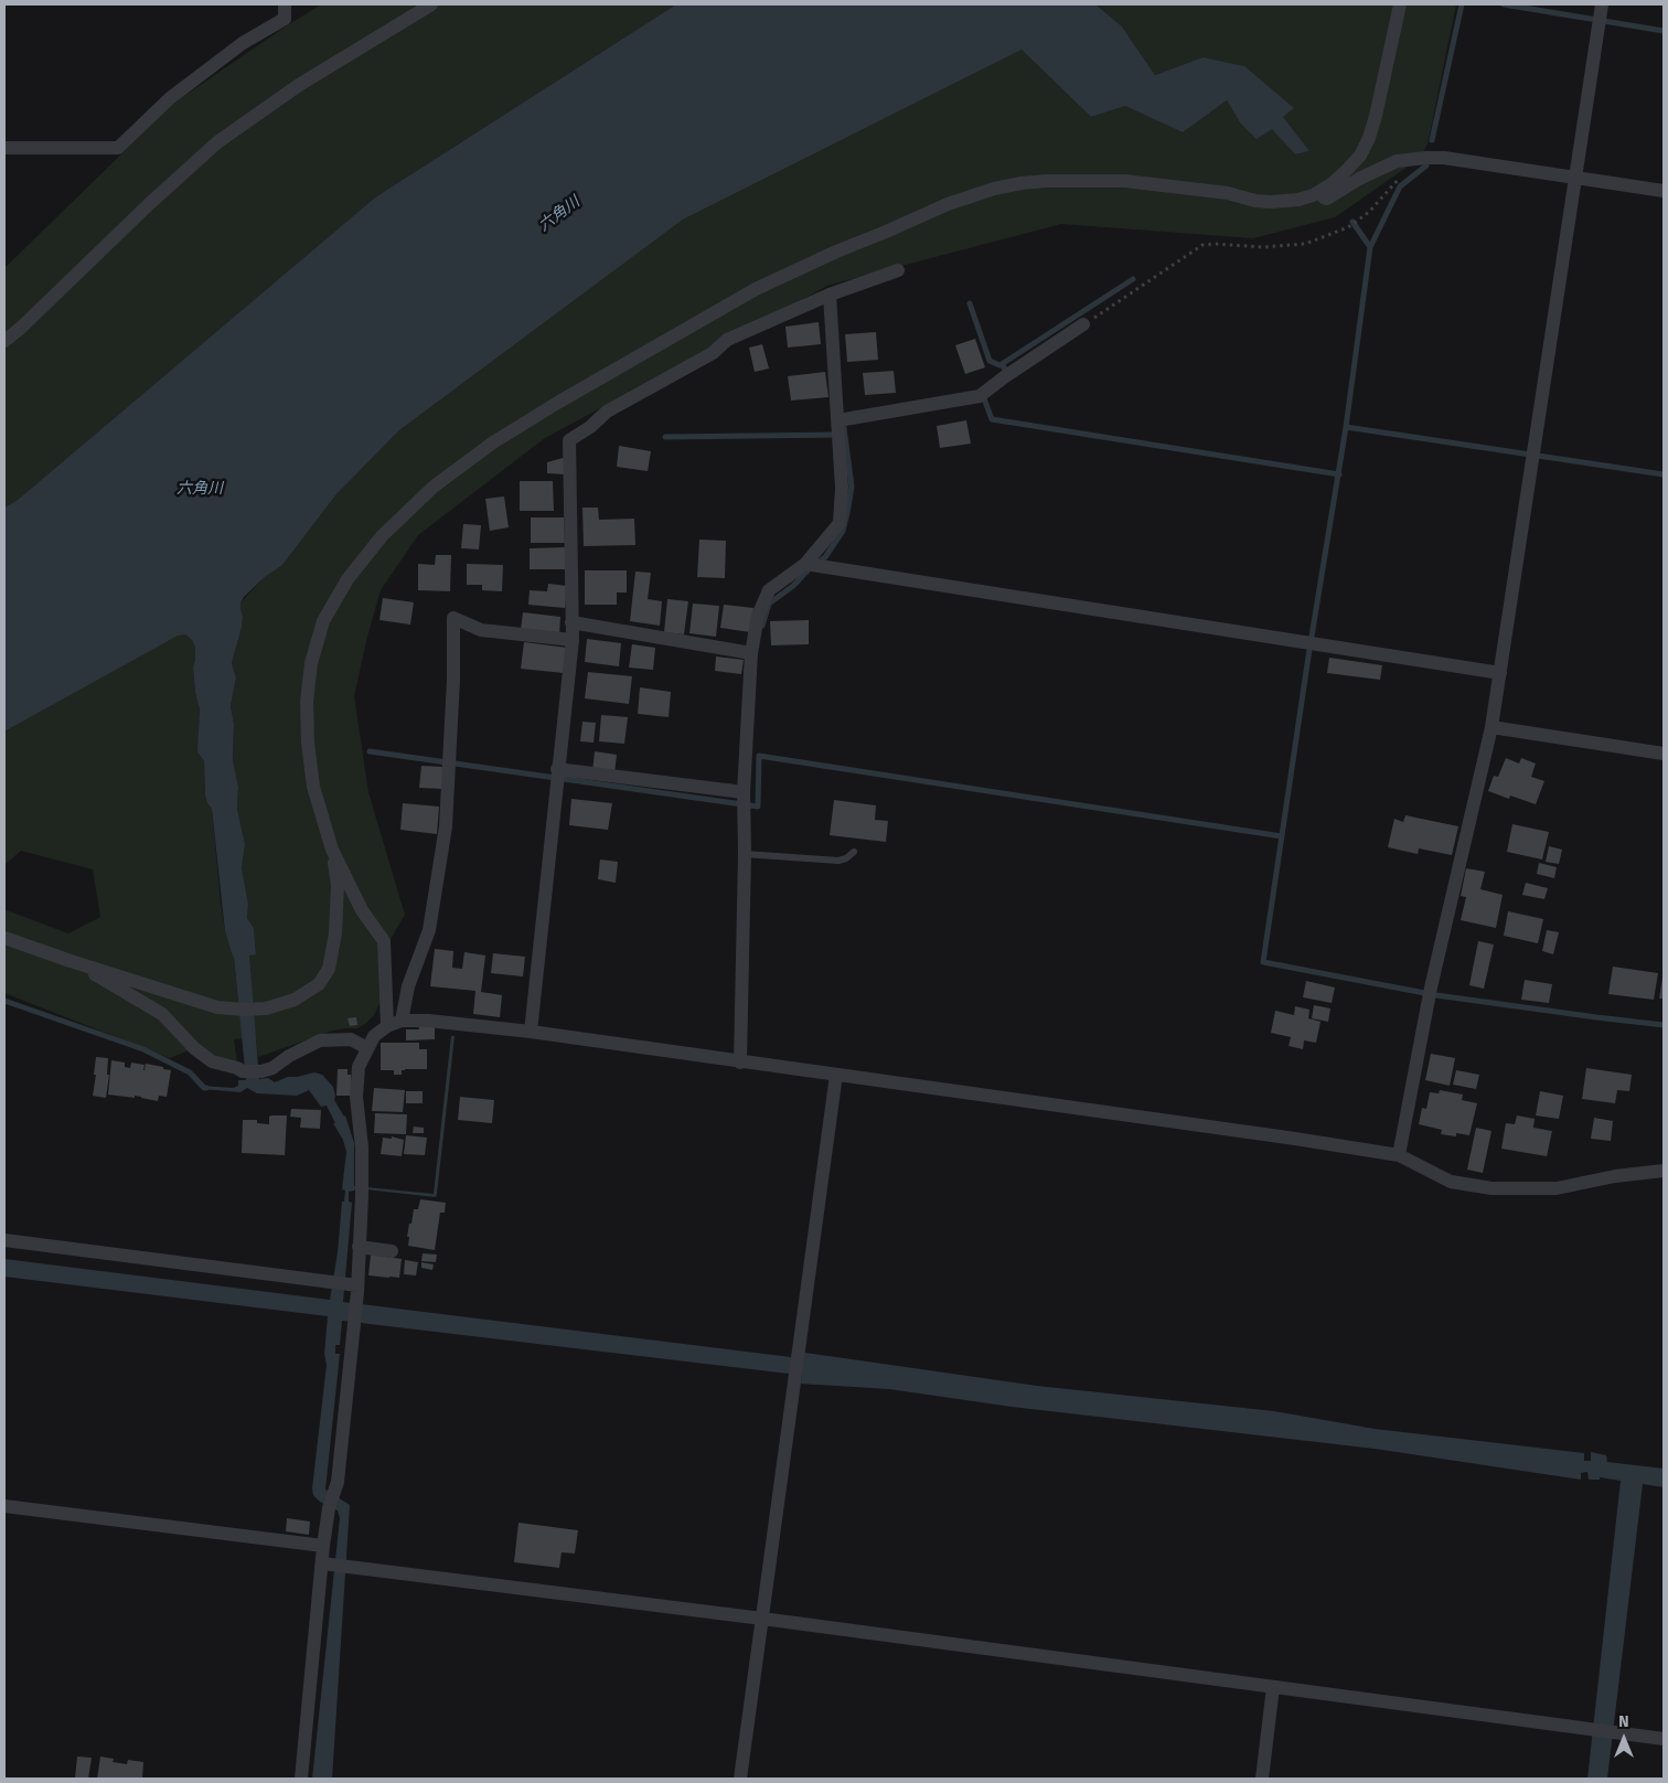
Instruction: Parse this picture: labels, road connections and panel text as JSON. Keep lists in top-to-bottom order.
{
  "water": ["六角川"],
  "north": "top"
}
